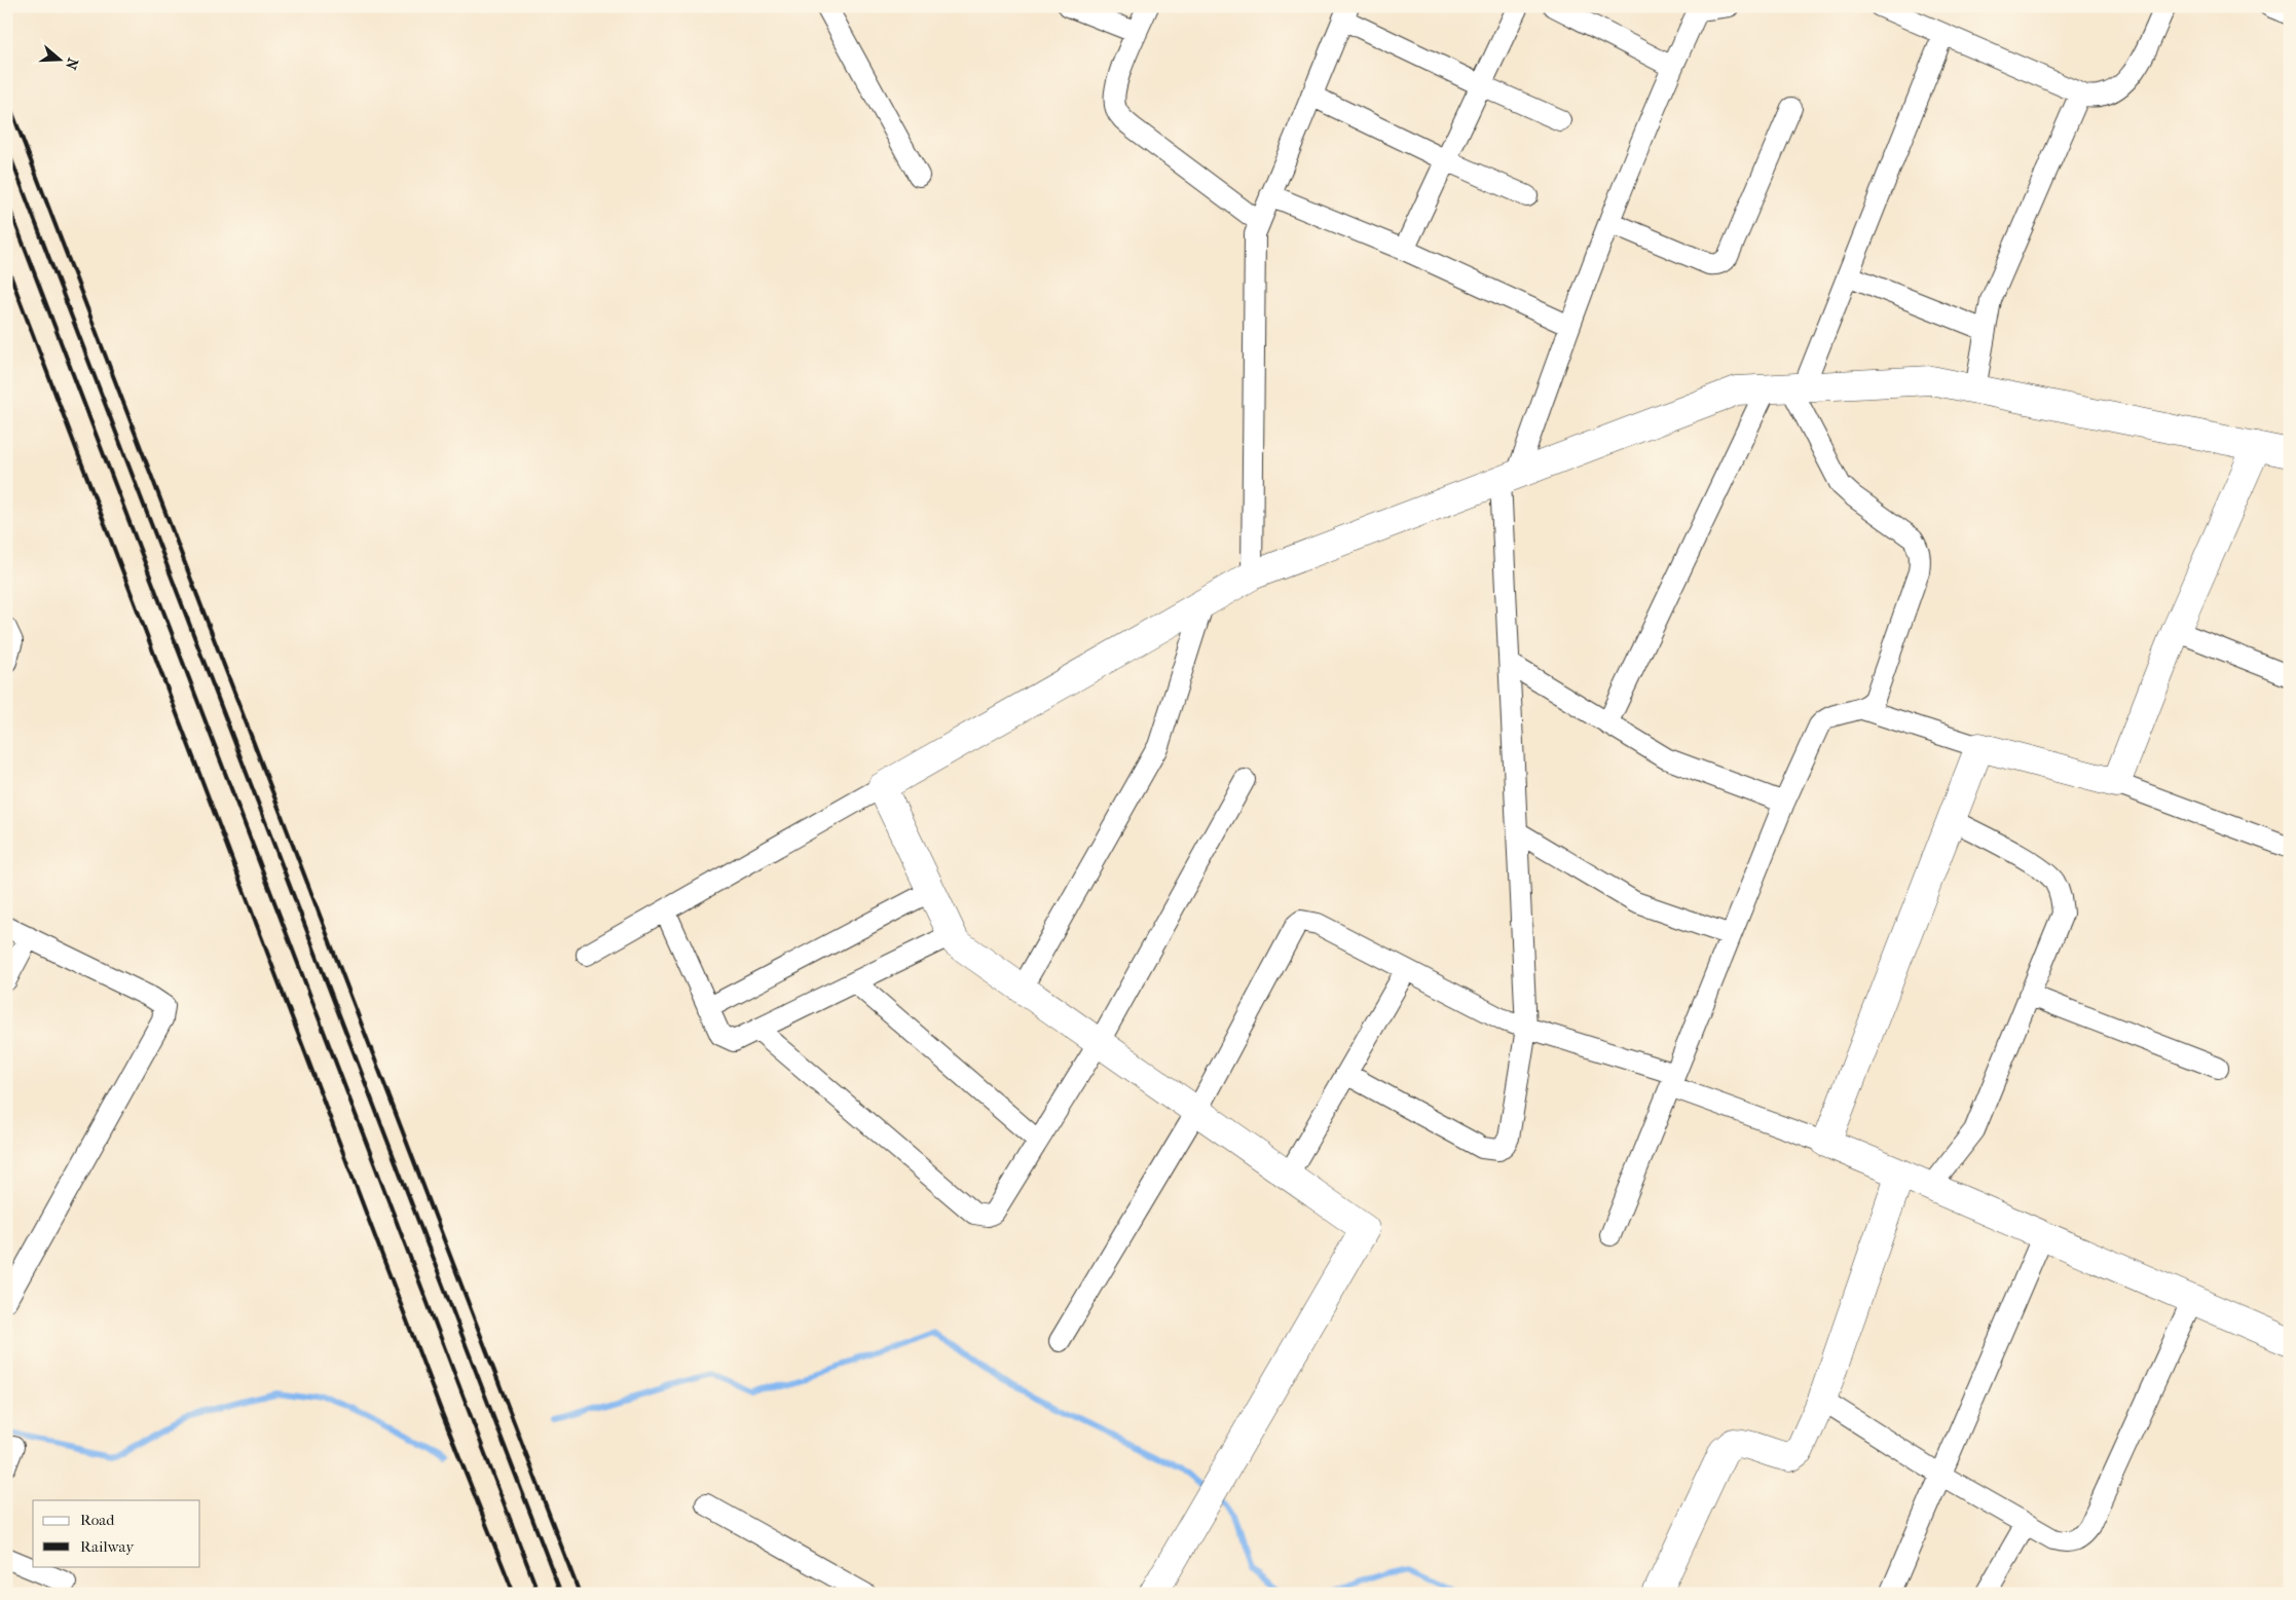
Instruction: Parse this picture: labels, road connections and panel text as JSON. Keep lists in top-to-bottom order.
{
  "legend": ["Road", "Railway"],
  "north": "right"
}
